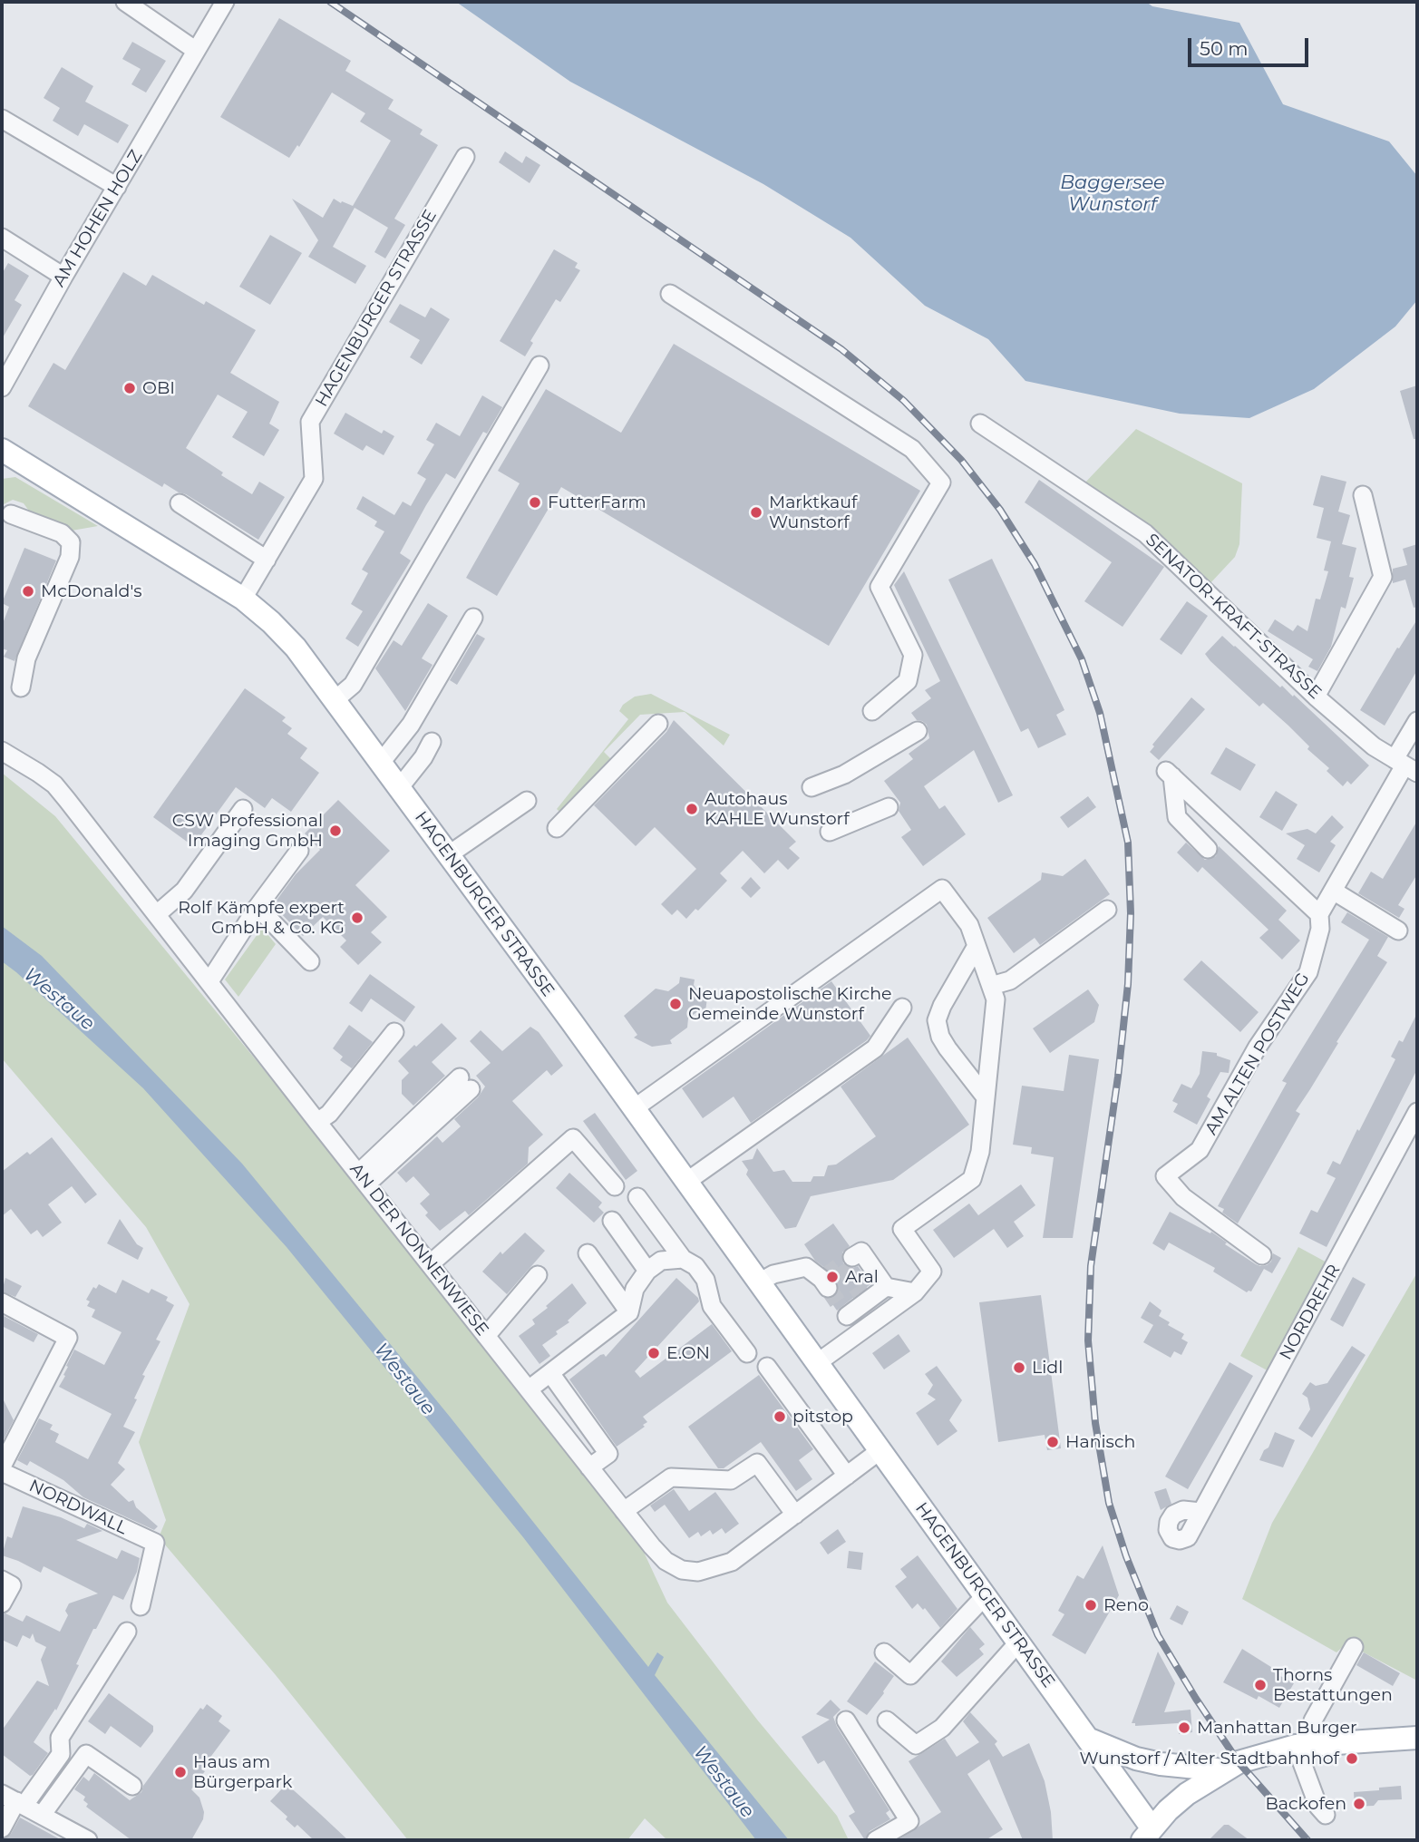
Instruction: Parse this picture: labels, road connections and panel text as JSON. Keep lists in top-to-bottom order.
{
  "streets": {
    "main road": ["HAGENBURGER STRASSE"],
    "street": [
      "AM HOHEN HOLZ",
      "SENATOR-KRAFT-STRASSE",
      "AM ALTEN POSTWEG",
      "AN DER NONNENWIESE",
      "NORDREHR",
      "NORDWALL"
    ]
  },
  "crossings": [
    ["HAGENBURGER STRASSE", "AN DER NONNENWIESE"],
    ["SENATOR-KRAFT-STRASSE", "AM ALTEN POSTWEG"]
  ],
  "water": ["Baggersee Wunstorf", "Westaue"],
  "places": [
    "OBI",
    "FutterFarm",
    "Marktkauf Wunstorf",
    "McDonald's",
    "Autohaus KAHLE Wunstorf",
    "CSW Professional Imaging GmbH",
    "Rolf Kämpfe expert GmbH & Co. KG",
    "Neuapostolische Kirche Gemeinde Wunstorf",
    "Aral",
    "E.ON",
    "Lidl",
    "pitstop",
    "Hanisch",
    "Reno",
    "Thorns Bestattungen",
    "Manhattan Burger",
    "Wunstorf / Alter Stadtbahnhof",
    "Haus am Bürgerpark",
    "Backofen"
  ],
  "scale_bar": "50 m"
}
